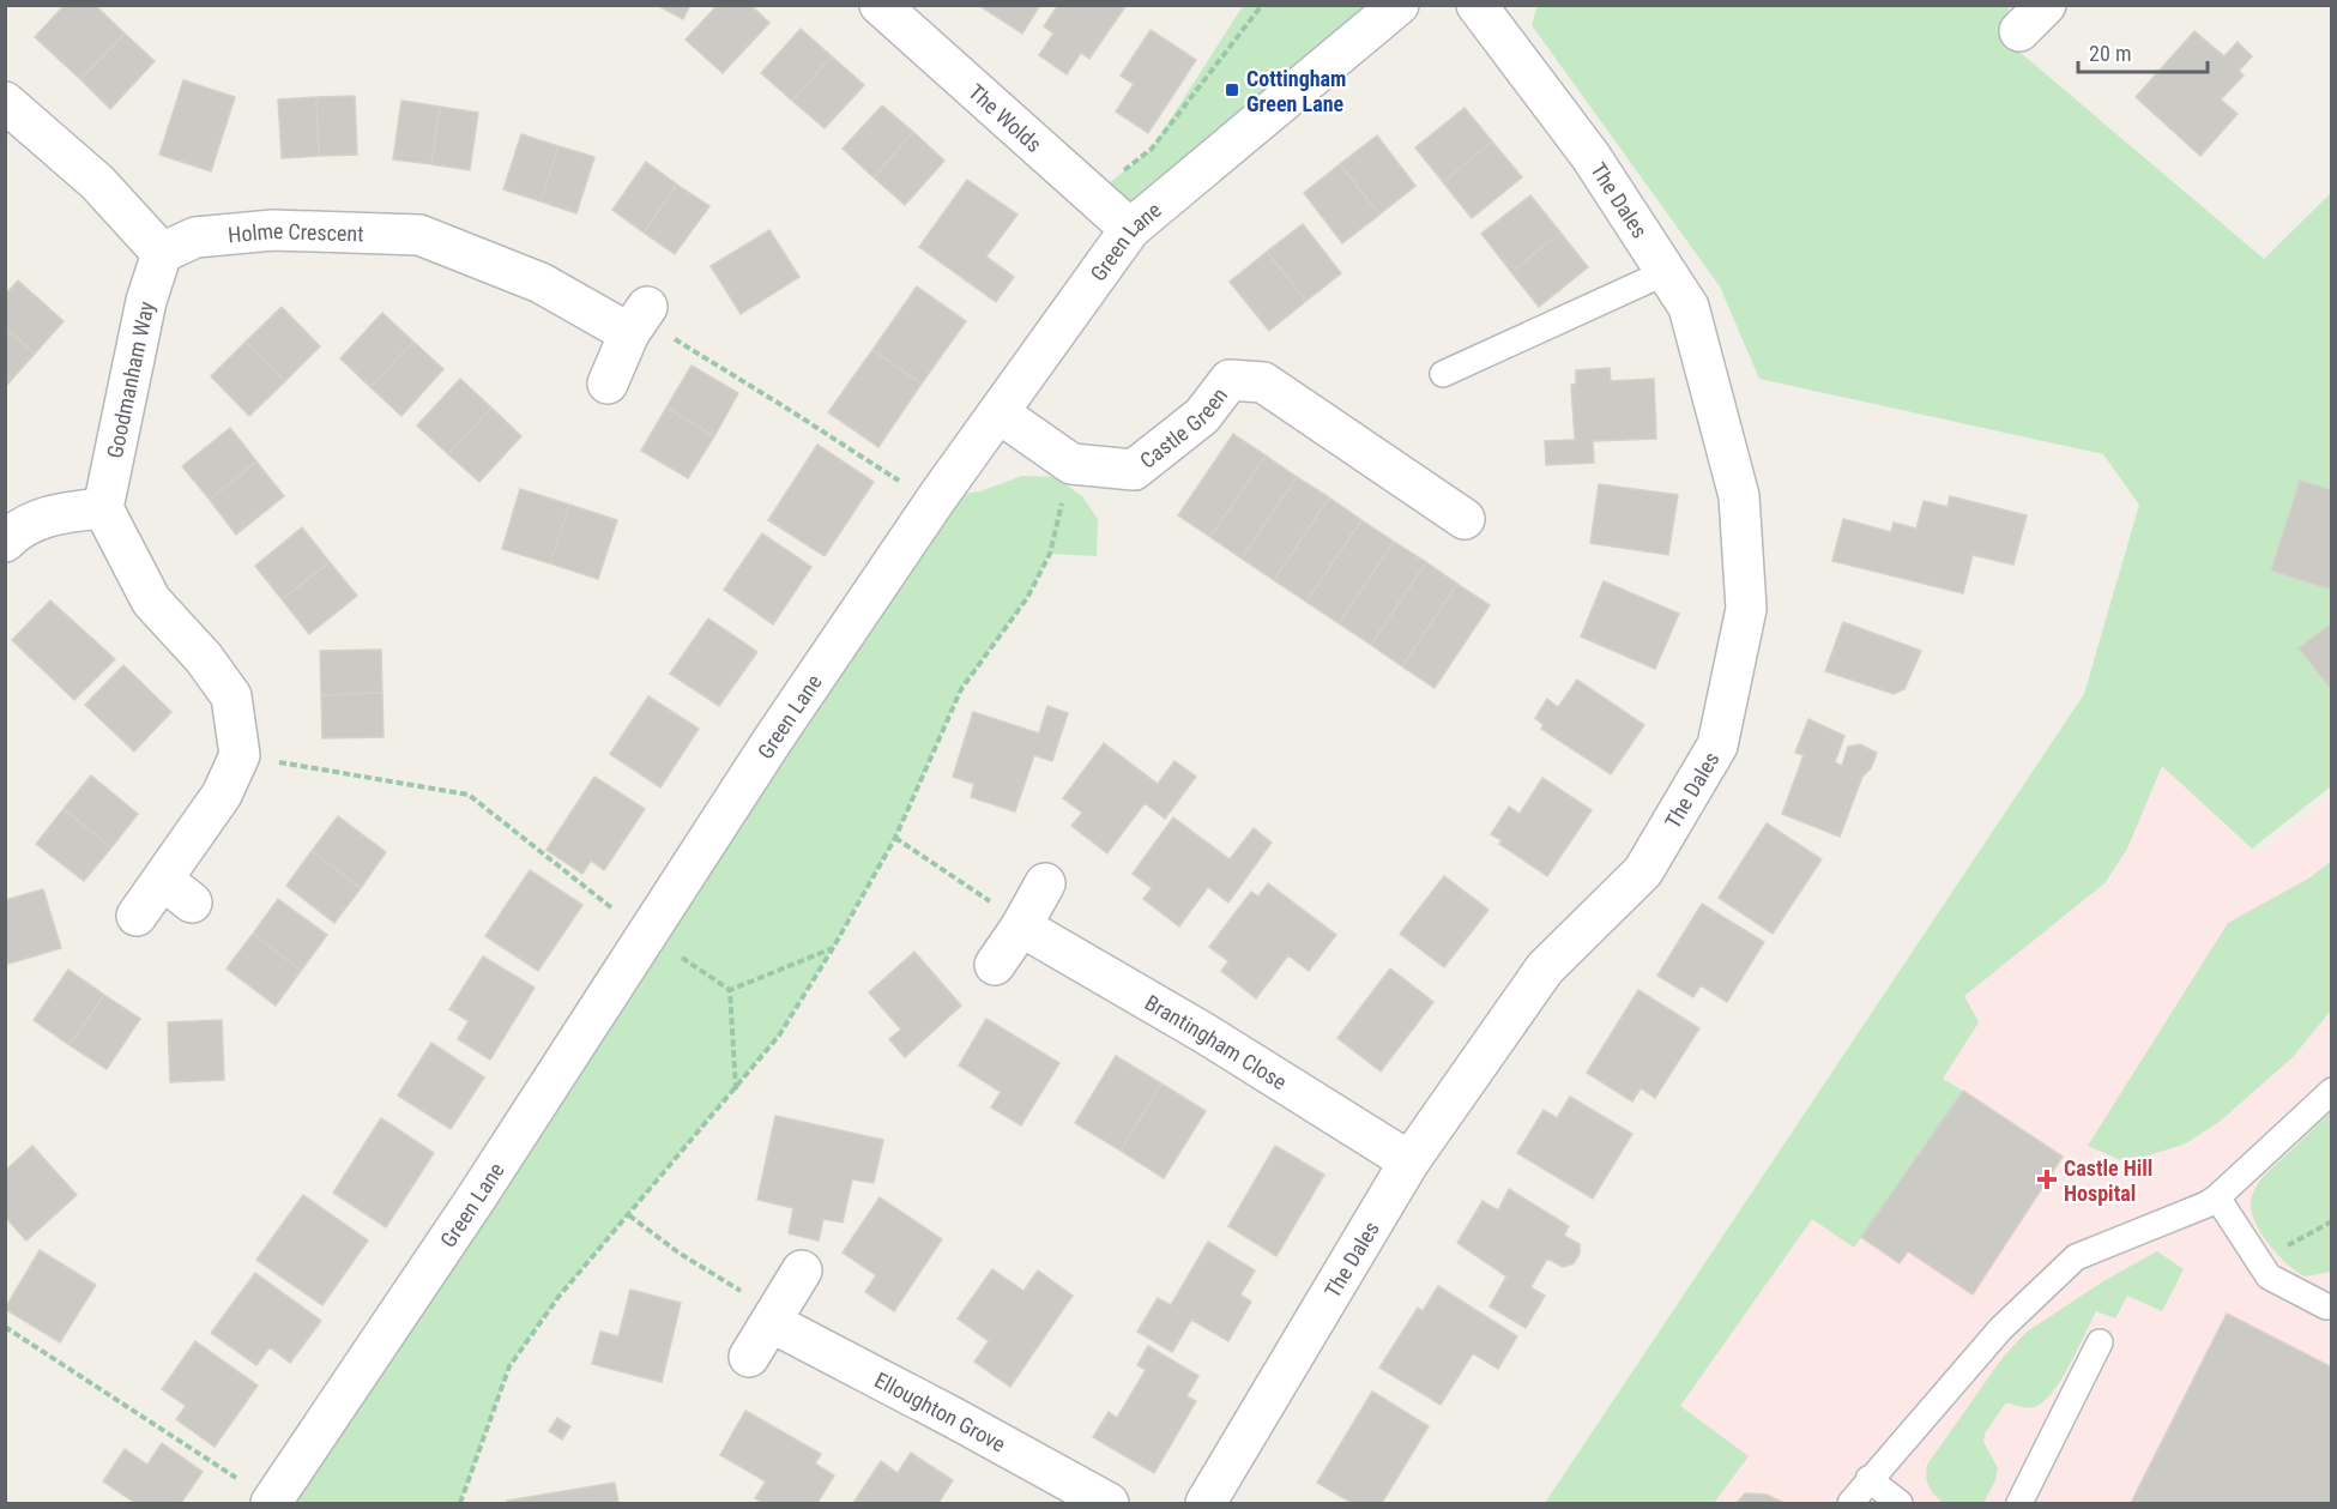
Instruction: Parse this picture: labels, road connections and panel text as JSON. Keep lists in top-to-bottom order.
{
  "streets": {
    "street": [
      "The Wolds",
      "The Dales",
      "Holme Crescent",
      "Green Lane",
      "Goodmanham Way",
      "Castle Green",
      "Brantingham Close",
      "Elloughton Grove"
    ]
  },
  "crossings": [
    ["The Wolds", "Green Lane"],
    ["The Dales", "Brantingham Close"],
    ["Holme Crescent", "Goodmanham Way"],
    ["Green Lane", "Castle Green"]
  ],
  "places": {
    "transit": ["Cottingham Green Lane"],
    "health": ["Castle Hill Hospital"]
  },
  "scale_bar": "20 m"
}
